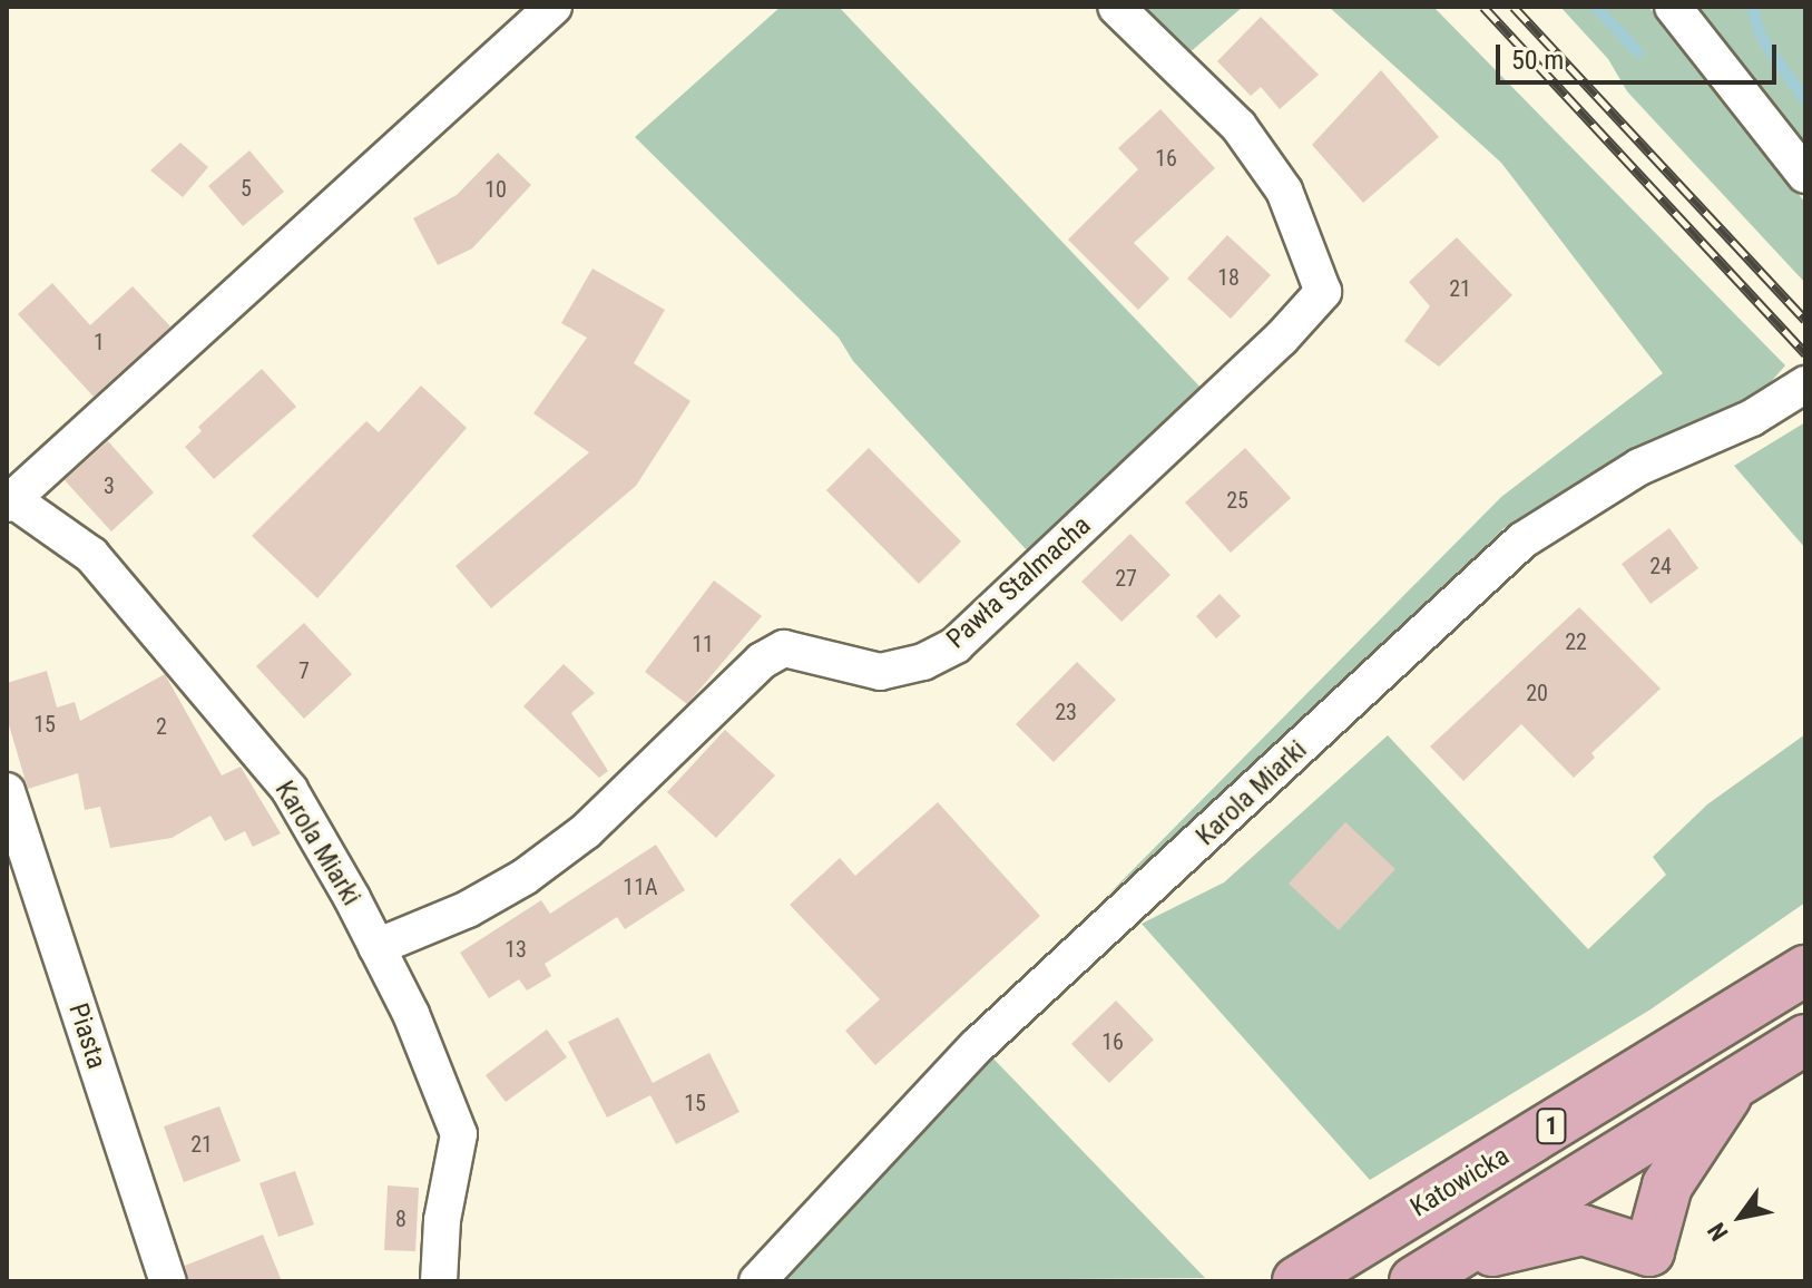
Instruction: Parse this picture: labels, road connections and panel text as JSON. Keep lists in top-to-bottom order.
{
  "streets": {
    "main road": ["1", "Katowicka"],
    "street": ["Pawła Stalmacha", "Karola Miarki", "Piasta"]
  },
  "crossings": [
    ["Pawła Stalmacha", "Karola Miarki"]
  ],
  "house_numbers": [
    "16",
    "5",
    "10",
    "18",
    "21",
    "1",
    "3",
    "25",
    "24",
    "27",
    "22",
    "11",
    "7",
    "20",
    "23",
    "15",
    "2",
    "11A",
    "13",
    "16",
    "15",
    "21",
    "8"
  ],
  "scale_bar": "50 m",
  "north": "bottom left"
}
